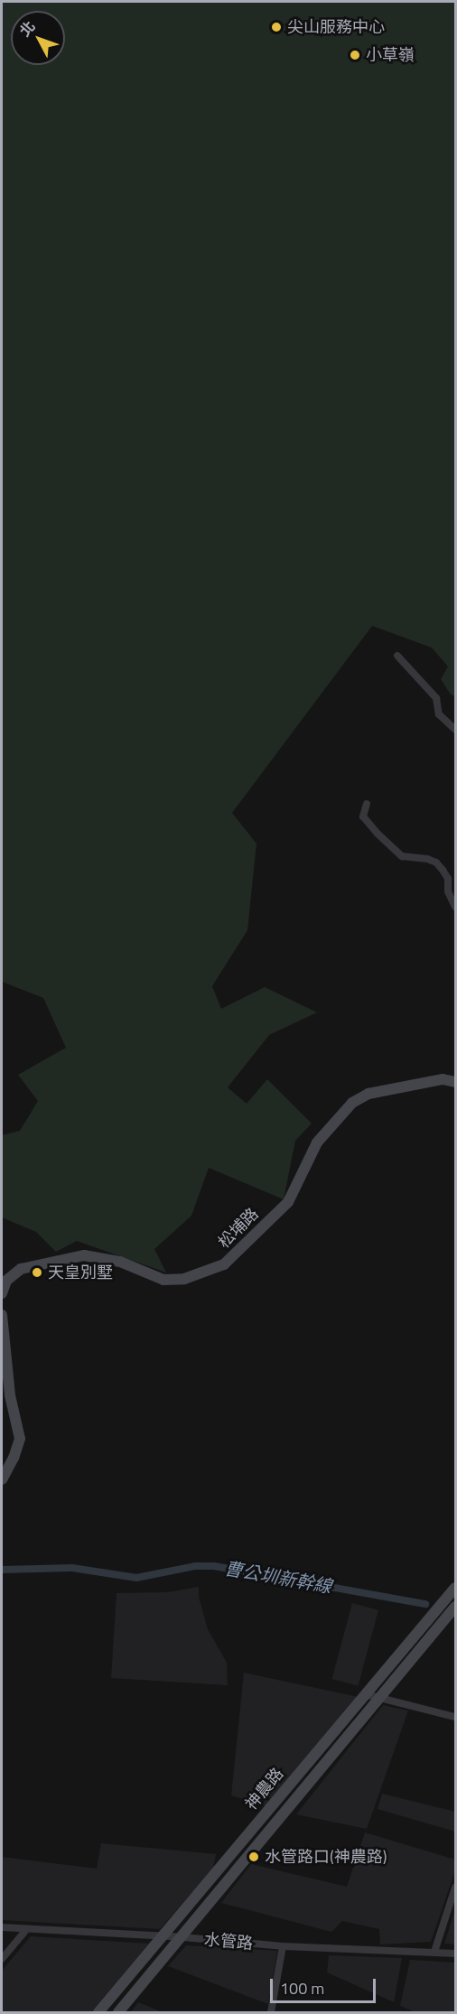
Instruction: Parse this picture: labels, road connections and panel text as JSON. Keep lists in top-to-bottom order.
{
  "streets": {
    "street": ["松埔路", "神農路", "水管路"]
  },
  "crossings": [
    ["神農路", "水管路"]
  ],
  "water": ["曹公圳新幹線"],
  "places": [
    "尖山服務中心",
    "小草嶺",
    "天皇別墅",
    "水管路口(神農路)"
  ],
  "scale_bar": "100 m",
  "north": "top left"
}
